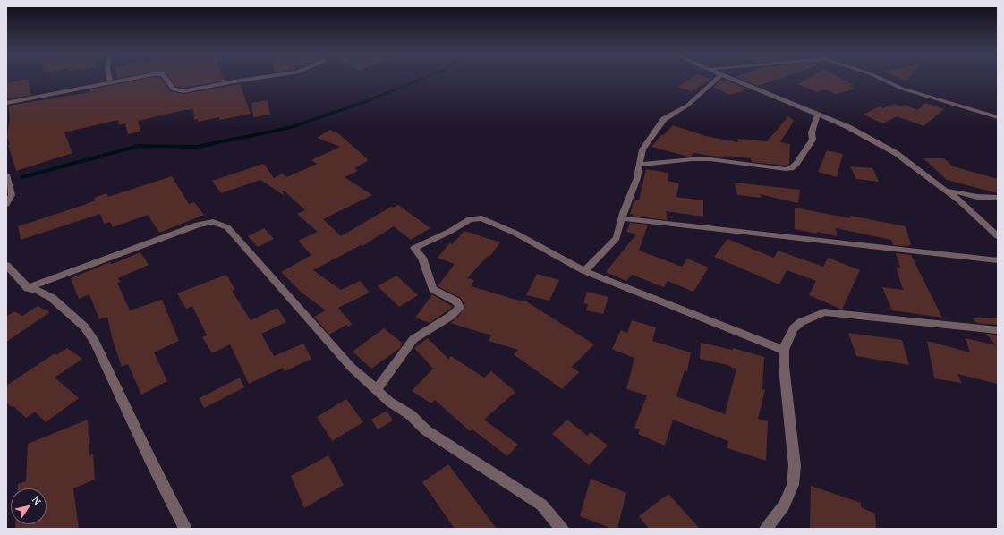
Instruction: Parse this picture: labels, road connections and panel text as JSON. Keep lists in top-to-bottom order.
{
  "north": "top right"
}
